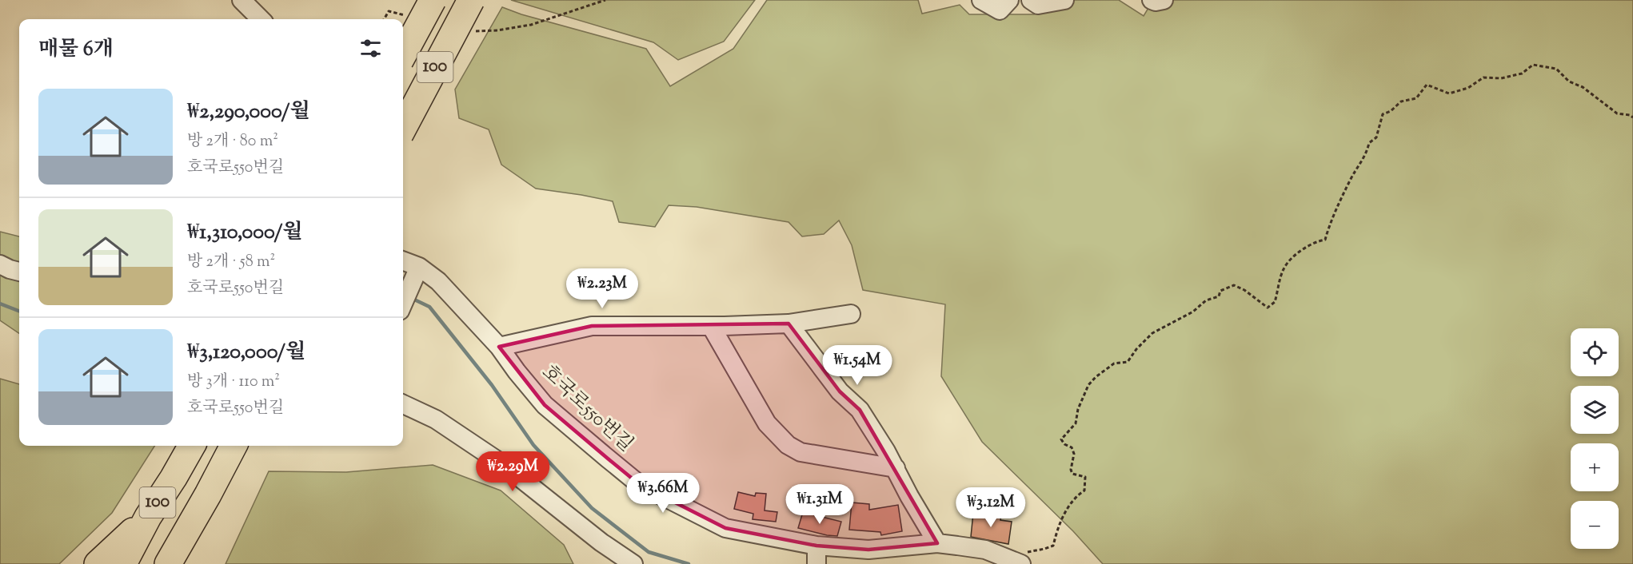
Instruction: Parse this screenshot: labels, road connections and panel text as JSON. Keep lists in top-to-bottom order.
{
  "streets": {
    "highway": ["100"],
    "street": ["호국로550번길"]
  },
  "page": {
    "heading": "매물 6개",
    "list": [
      {
        "name": "₩2,290,000/월",
        "note": "방 2개 · 80 m² · 호국로550번길"
      },
      {
        "name": "₩1,310,000/월",
        "note": "방 2개 · 58 m² · 호국로550번길"
      },
      {
        "name": "₩3,120,000/월",
        "note": "방 3개 · 110 m² · 호국로550번길"
      }
    ],
    "price": [
      "₩2.23M",
      "₩1.54M",
      "₩2.29M",
      "₩3.66M",
      "₩1.31M",
      "₩3.12M"
    ],
    "map_buttons": ["+", "−"]
  }
}
